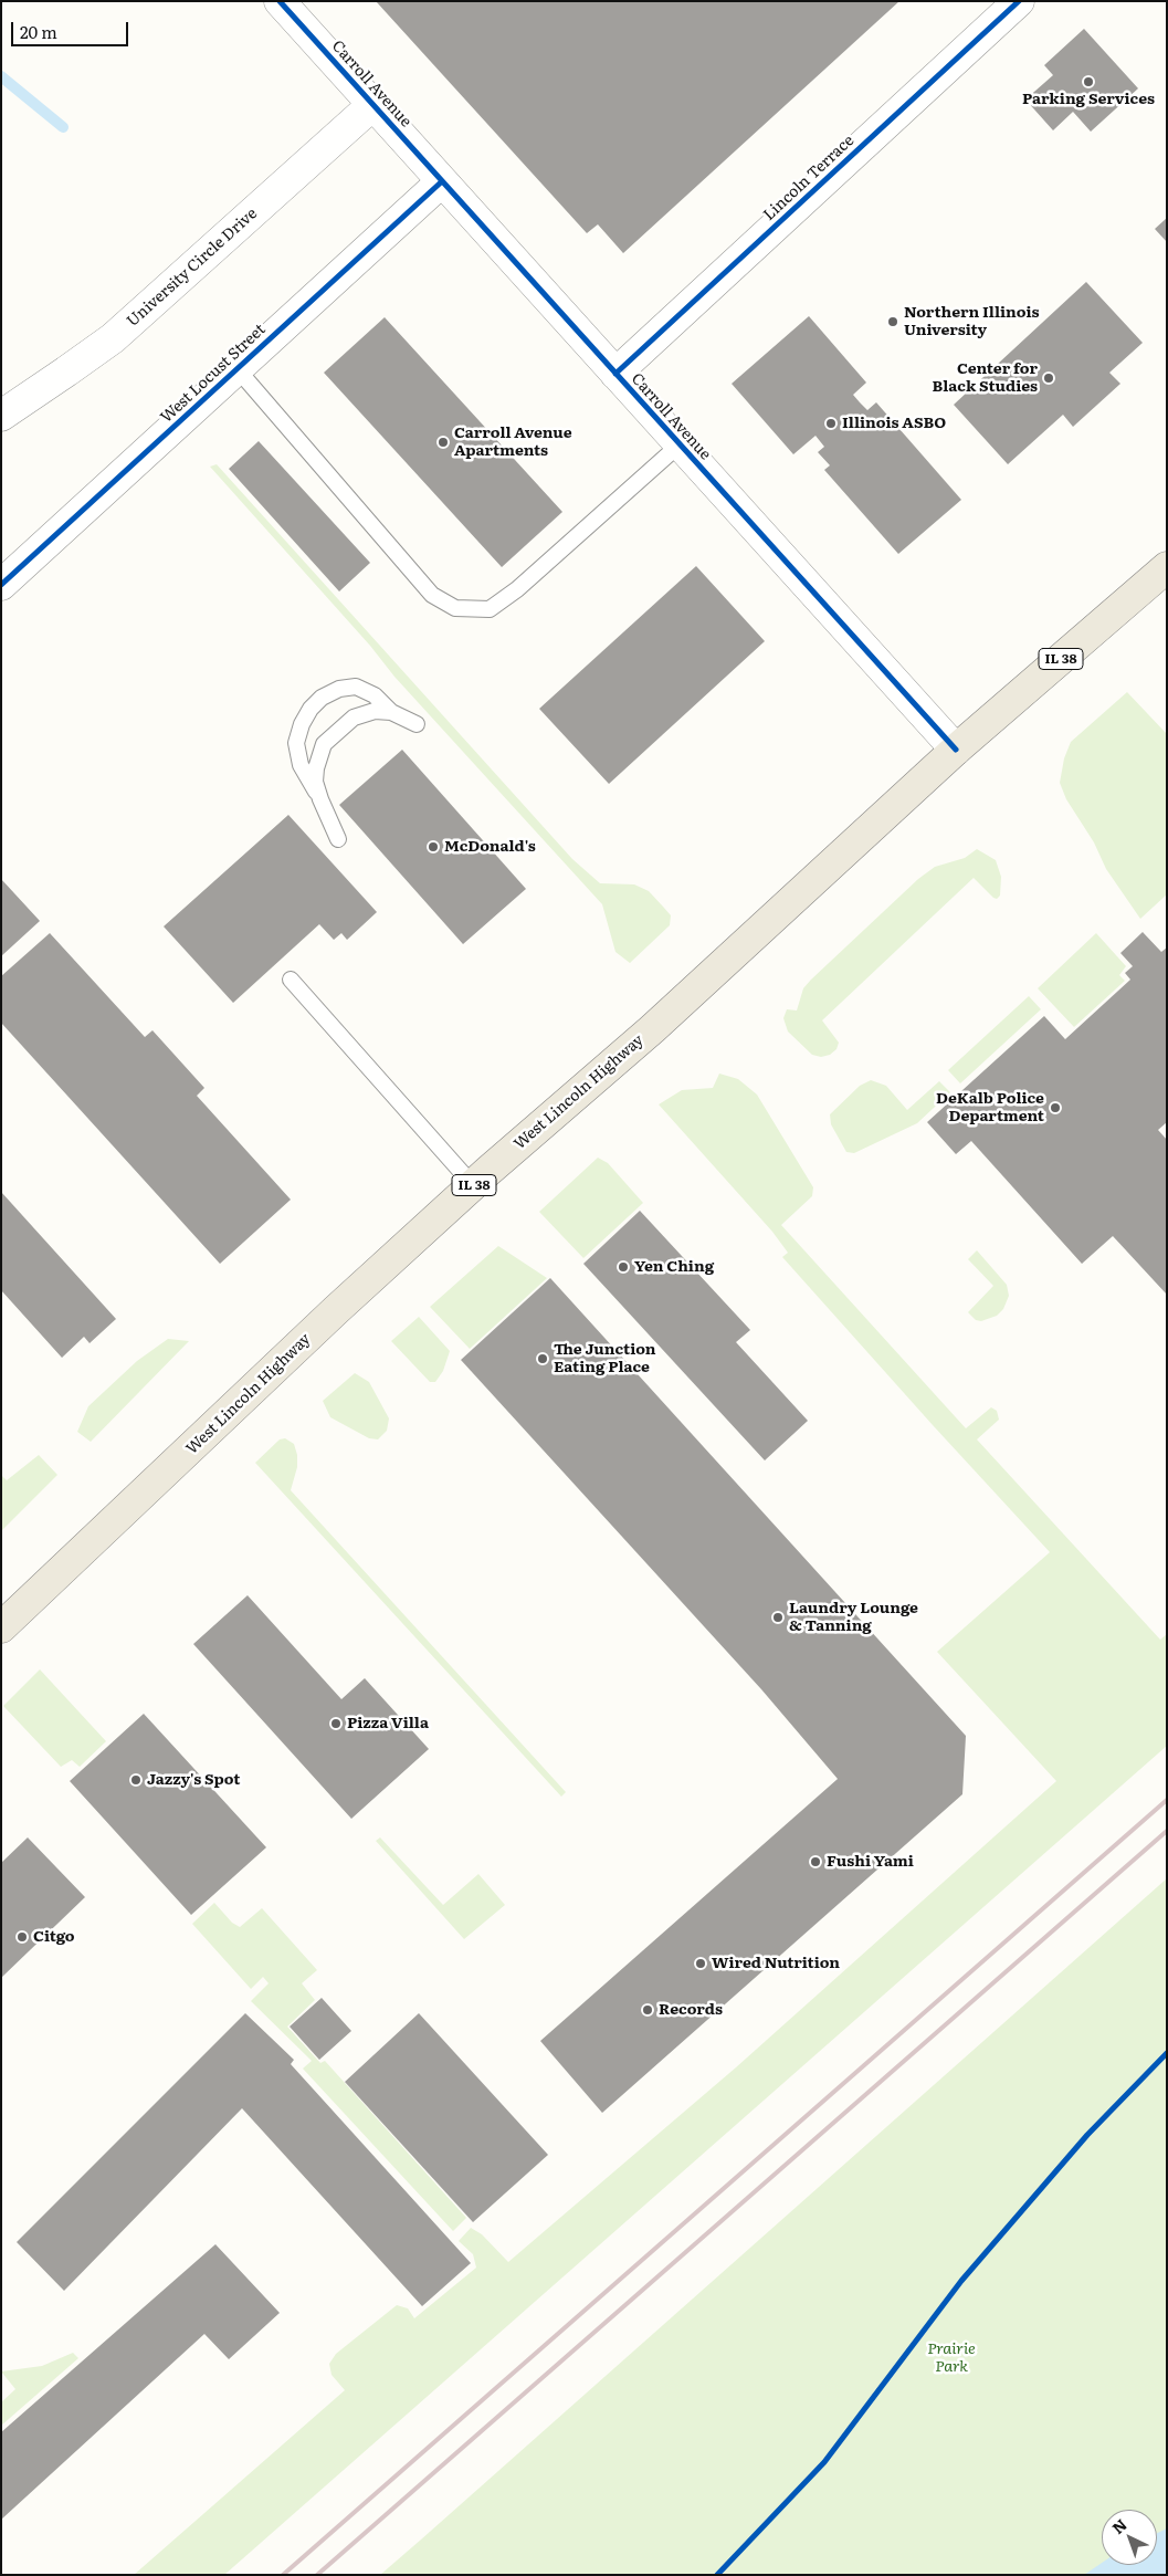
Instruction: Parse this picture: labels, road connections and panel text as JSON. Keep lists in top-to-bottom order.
{
  "streets": {
    "main road": ["IL 38", "West Lincoln Highway"],
    "street": [
      "Carroll Avenue",
      "Lincoln Terrace",
      "University Circle Drive",
      "West Locust Street"
    ]
  },
  "crossings": [
    ["Carroll Avenue", "Lincoln Terrace"],
    ["Carroll Avenue", "University Circle Drive"],
    ["Carroll Avenue", "West Locust Street"],
    ["Carroll Avenue", "West Lincoln Highway"]
  ],
  "parks": ["Prairie Park"],
  "places": [
    "Parking Services",
    "Northern Illinois University",
    "Center for Black Studies",
    "Illinois ASBO",
    "Carroll Avenue Apartments",
    "McDonald's",
    "DeKalb Police Department",
    "Yen Ching",
    "The Junction Eating Place",
    "Laundry Lounge & Tanning",
    "Pizza Villa",
    "Jazzy's Spot",
    "Fushi Yami",
    "Citgo",
    "Wired Nutrition",
    "Records"
  ],
  "scale_bar": "20 m",
  "north": "top left"
}
